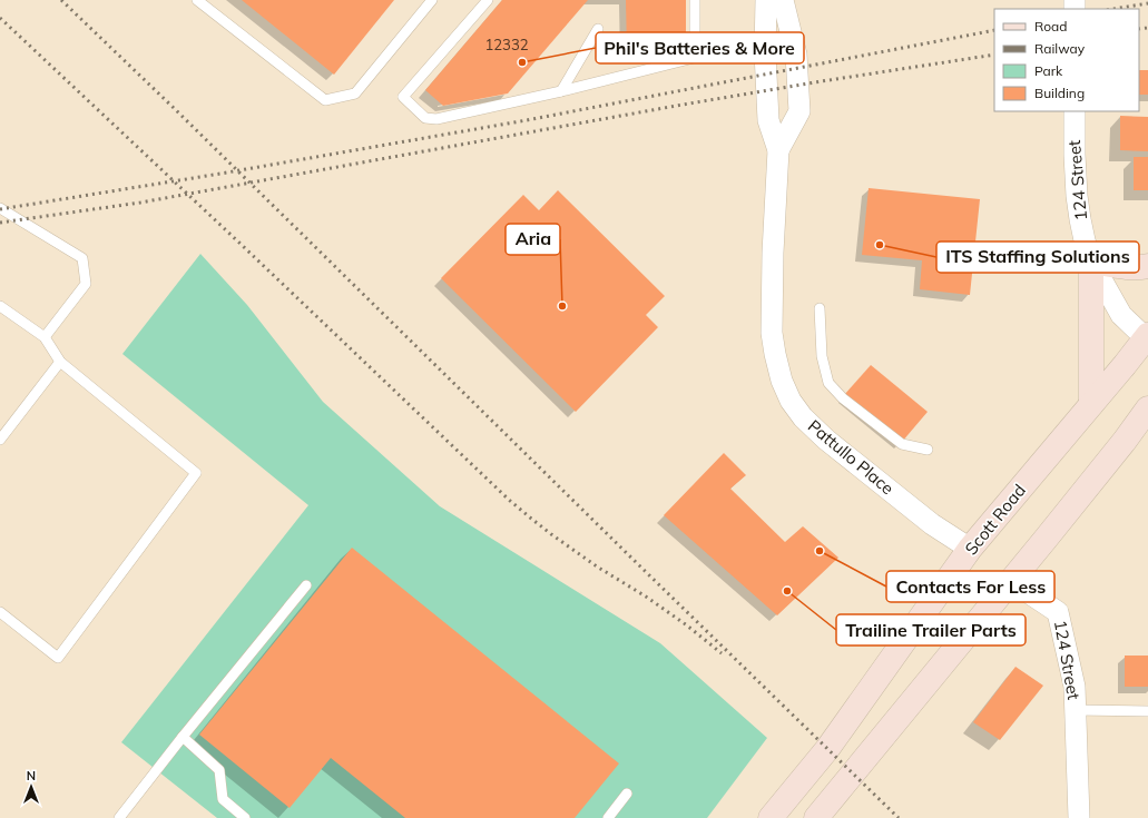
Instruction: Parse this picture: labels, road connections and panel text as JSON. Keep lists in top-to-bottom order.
{
  "streets": {
    "main road": ["Scott Road"],
    "street": ["124 Street", "Pattullo Place"]
  },
  "crossings": [
    ["124 Street", "Scott Road"],
    ["Pattullo Place", "Scott Road"]
  ],
  "places": [
    "Phil's Batteries & More",
    "ITS Staffing Solutions",
    "Aria",
    "Contacts For Less",
    "Trailine Trailer Parts"
  ],
  "house_numbers": ["12332"],
  "legend": [
    "Road",
    "Railway",
    "Park",
    "Building"
  ],
  "north": "top"
}
